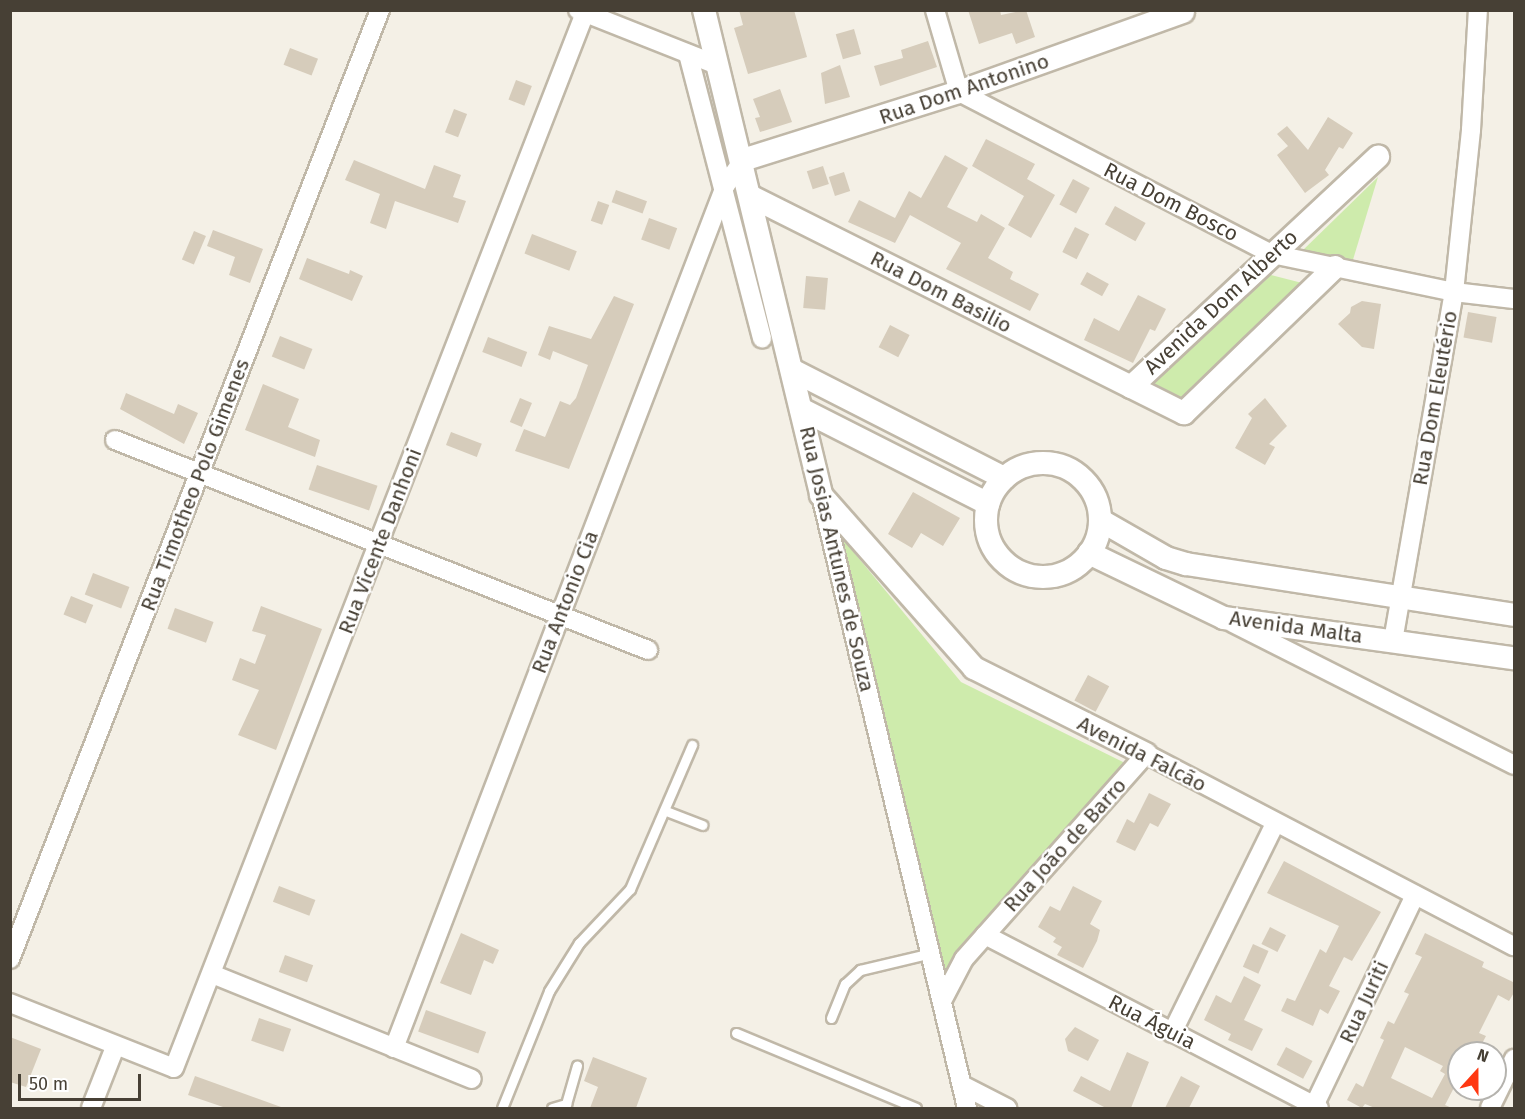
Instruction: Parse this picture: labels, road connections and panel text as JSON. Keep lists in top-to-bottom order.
{
  "streets": {
    "street": [
      "Rua Dom Antonino",
      "Rua Dom Bosco",
      "Rua Dom Basilio",
      "Avenida Dom Alberto",
      "Rua Dom Eleutério",
      "Rua Timotheo Polo Gimenes",
      "Rua Vicente Danhoni",
      "Rua Josias Antunes de Souza",
      "Rua Antonio Cia",
      "Avenida Malta",
      "Avenida Falcão",
      "Rua João de Barro",
      "Rua Juriti",
      "Rua Águia"
    ]
  },
  "crossings": [
    ["Rua Dom Antonino", "Rua Dom Bosco"],
    ["Rua Dom Antonino", "Rua Josias Antunes de Souza"],
    ["Rua Dom Antonino", "Rua Antonio Cia"],
    ["Rua Dom Bosco", "Avenida Dom Alberto"],
    ["Rua Dom Bosco", "Rua Dom Eleutério"],
    ["Rua Dom Basilio", "Avenida Dom Alberto"],
    ["Rua Dom Basilio", "Rua Josias Antunes de Souza"],
    ["Rua Dom Eleutério", "Avenida Malta"],
    ["Rua Josias Antunes de Souza", "Rua Antonio Cia"],
    ["Rua Josias Antunes de Souza", "Avenida Falcão"],
    ["Rua Josias Antunes de Souza", "Rua João de Barro"],
    ["Avenida Falcão", "Rua João de Barro"],
    ["Avenida Falcão", "Rua Juriti"],
    ["Rua João de Barro", "Rua Águia"],
    ["Rua Juriti", "Rua Águia"]
  ],
  "scale_bar": "50 m",
  "north": "top"
}
